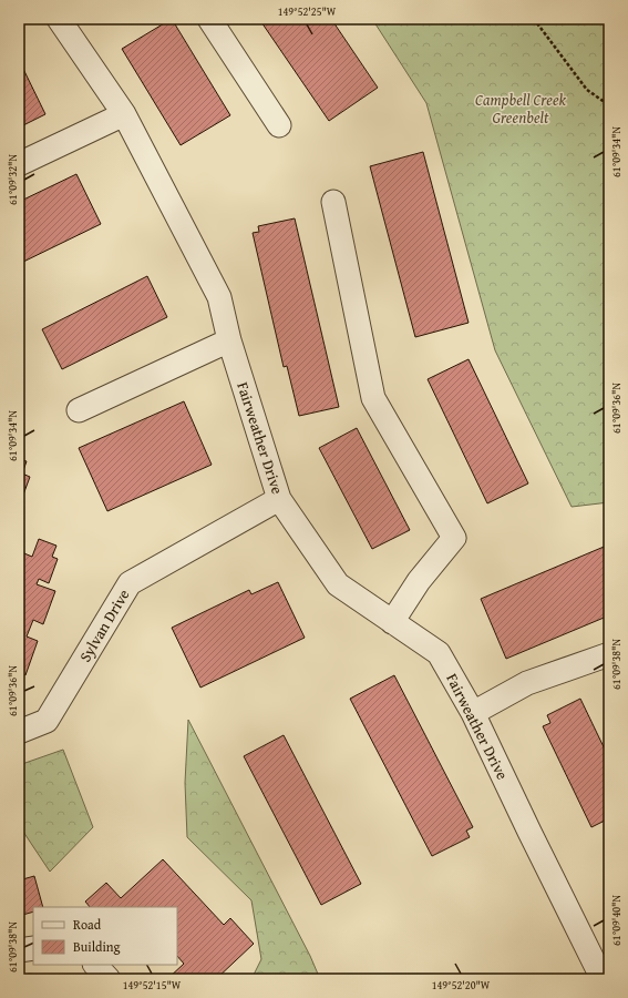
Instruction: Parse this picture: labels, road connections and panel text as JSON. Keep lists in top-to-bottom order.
{
  "streets": {
    "street": ["Fairweather Drive", "Sylvan Drive"]
  },
  "crossings": [
    ["Fairweather Drive", "Sylvan Drive"]
  ],
  "parks": ["Campbell Creek Greenbelt"],
  "legend": ["Road", "Building"],
  "coordinates": [
    "149°52'25\"W",
    "61°09'34\"N",
    "61°09'32\"N",
    "61°09'36\"N",
    "61°09'38\"N",
    "61°09'40\"N",
    "149°52'15\"W",
    "149°52'20\"W"
  ]
}
